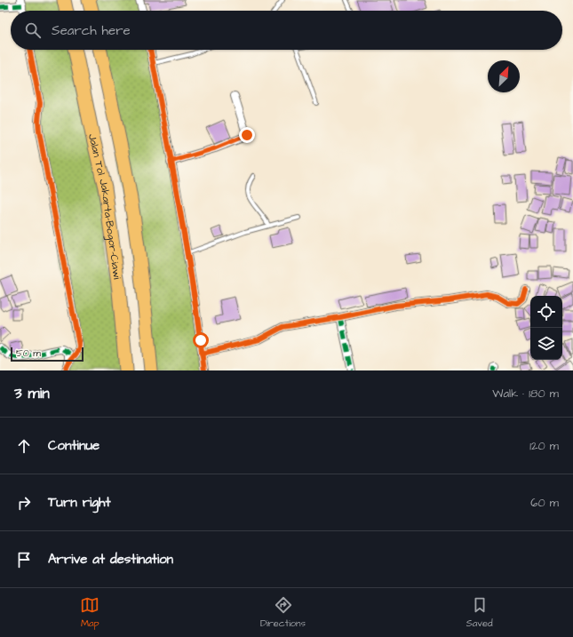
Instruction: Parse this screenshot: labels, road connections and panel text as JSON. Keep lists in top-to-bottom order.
{
  "streets": {
    "highway": ["Jalan Tol Jakarta–Bogor–Ciawi"]
  },
  "scale_bar": "50 m",
  "north": "top right",
  "page": {
    "search": "Search here",
    "scale": "50 m",
    "heading": ["3 min", "Walk · 180 m"],
    "list": [
      ["Continue", "120 m"],
      ["Turn right", "60 m"],
      "Arrive at destination"
    ],
    "nav": ["Map", "Directions", "Saved"]
  }
}
